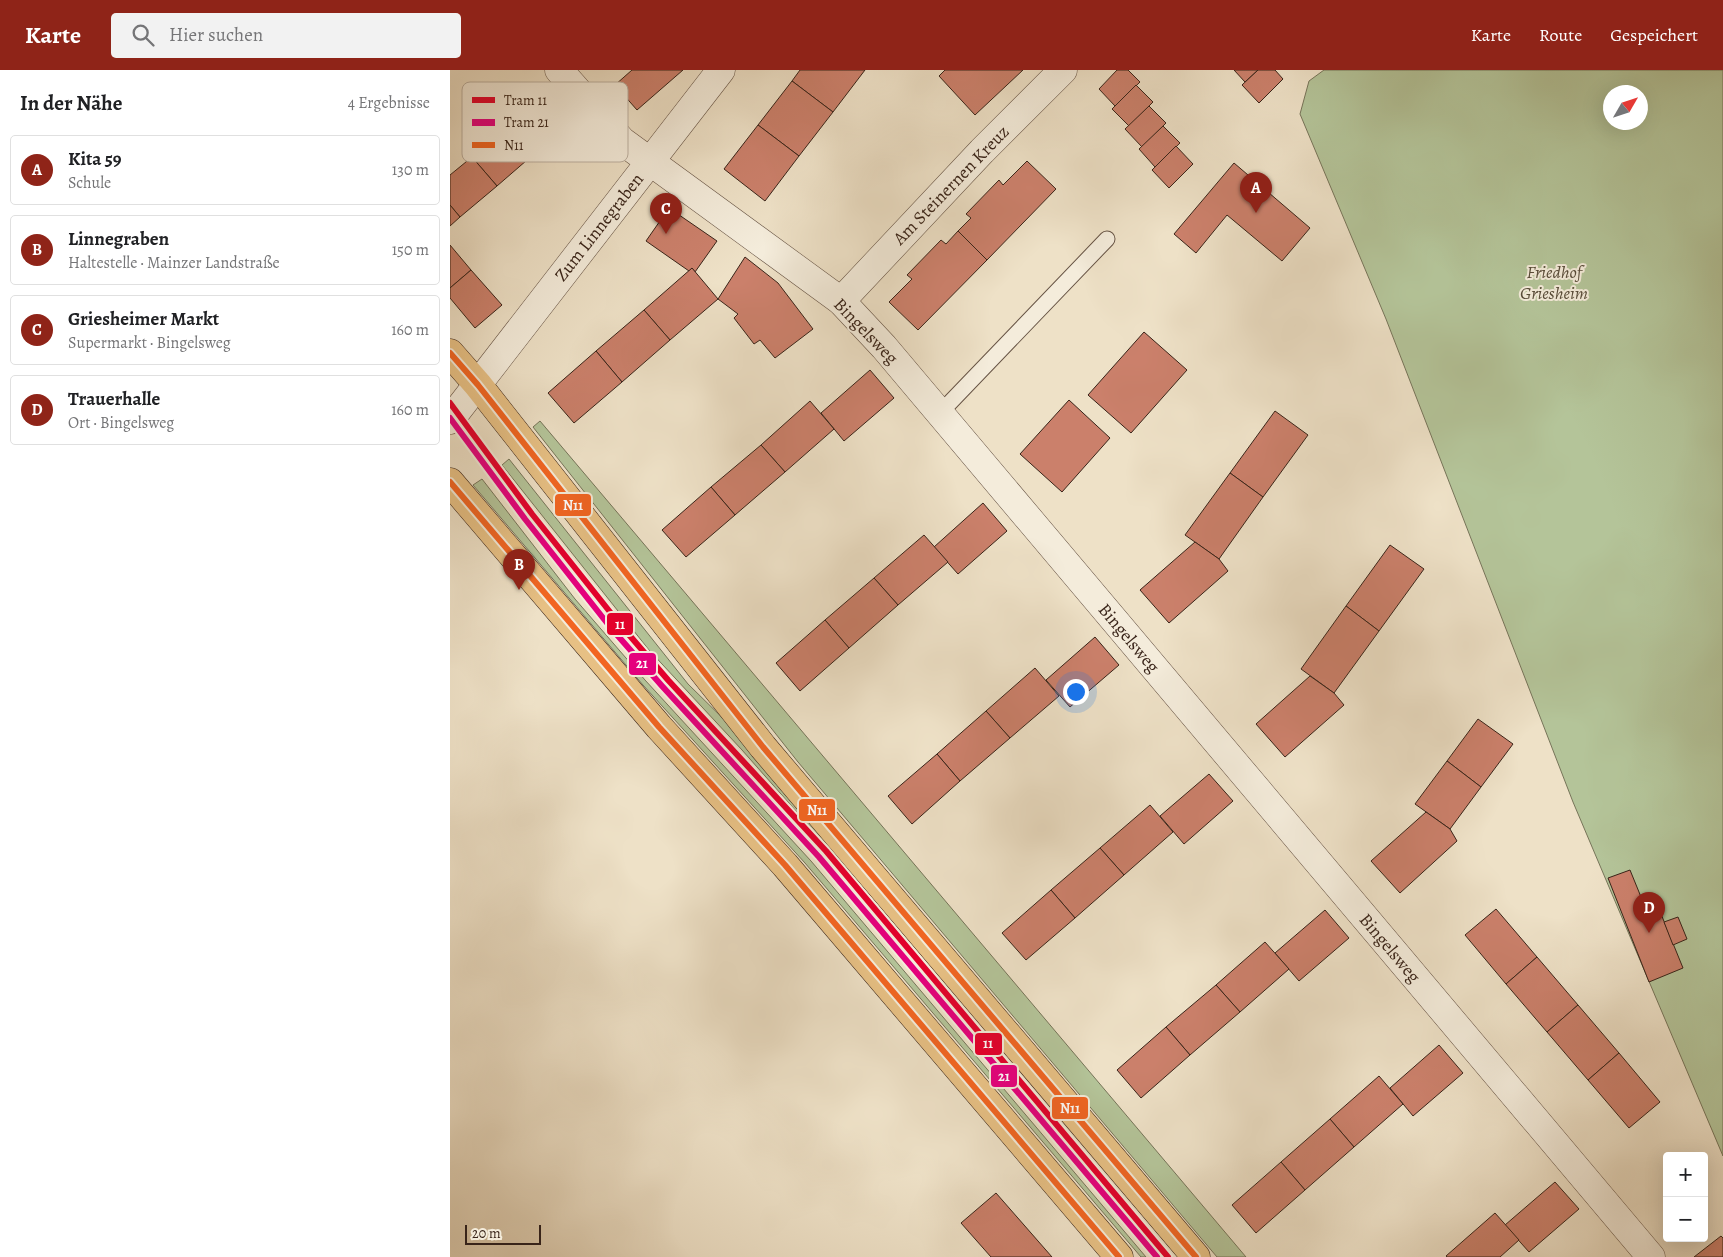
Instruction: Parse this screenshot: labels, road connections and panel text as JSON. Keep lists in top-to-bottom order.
{
  "streets": {
    "street": ["Am Steinernen Kreuz", "Zum Linnegraben", "Bingelsweg"]
  },
  "crossings": [
    ["Am Steinernen Kreuz", "Bingelsweg"],
    ["Zum Linnegraben", "Bingelsweg"]
  ],
  "parks": ["Friedhof Griesheim"],
  "lines": ["transit line N11", "tram line 11", "tram line 21"],
  "legend": ["Tram 11", "Tram 21", "N11"],
  "scale_bar": "20 m",
  "north": "top right",
  "page": {
    "header": "Karte",
    "search": "Hier suchen",
    "nav": ["Karte", "Route", "Gespeichert"],
    "heading": ["In der Nähe", "4 Ergebnisse"],
    "list": [
      {
        "mark": "A",
        "name": "Kita 59",
        "note": "Schule",
        "value": "130 m"
      },
      {
        "mark": "B",
        "name": "Linnegraben",
        "note": "Haltestelle · Mainzer Landstraße",
        "value": "150 m"
      },
      {
        "mark": "C",
        "name": "Griesheimer Markt",
        "note": "Supermarkt · Bingelsweg",
        "value": "160 m"
      },
      {
        "mark": "D",
        "name": "Trauerhalle",
        "note": "Ort · Bingelsweg",
        "value": "160 m"
      }
    ],
    "pins": [
      "A",
      "C",
      "B",
      "D"
    ],
    "map_buttons": ["+", "−"],
    "scale": "20 m"
  }
}
